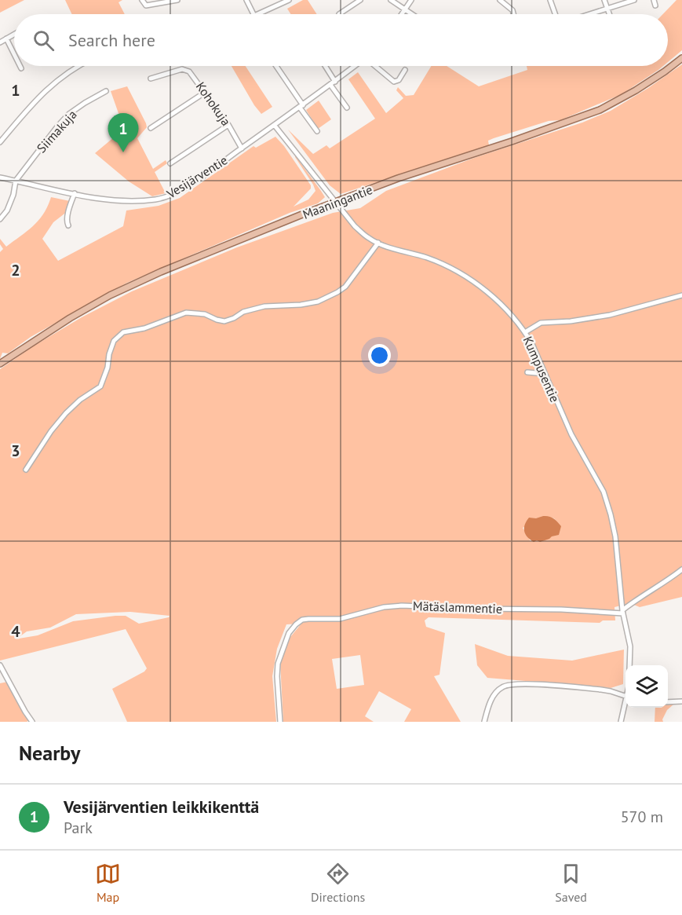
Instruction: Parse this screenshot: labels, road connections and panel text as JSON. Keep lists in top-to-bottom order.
{
  "streets": {
    "main road": ["Maaningantie"],
    "street": [
      "Kohokuja",
      "Siimakuja",
      "Vesijärventie",
      "Kumpusentie",
      "Mätäslammentie"
    ]
  },
  "crossings": [
    ["Kohokuja", "Vesijärventie"],
    ["Siimakuja", "Vesijärventie"],
    ["Vesijärventie", "Kumpusentie"],
    ["Maaningantie", "Kumpusentie"],
    ["Kumpusentie", "Mätäslammentie"]
  ],
  "page": {
    "search": "Search here",
    "pins": "1",
    "heading": "Nearby",
    "list": [
      {
        "mark": "1",
        "name": "Vesijärventien leikkikenttä",
        "note": "Park",
        "value": "570 m"
      }
    ],
    "nav": ["Map", "Directions", "Saved"]
  },
  "grid": {
    "rows": [
      "1",
      "2",
      "3",
      "4"
    ]
  }
}
